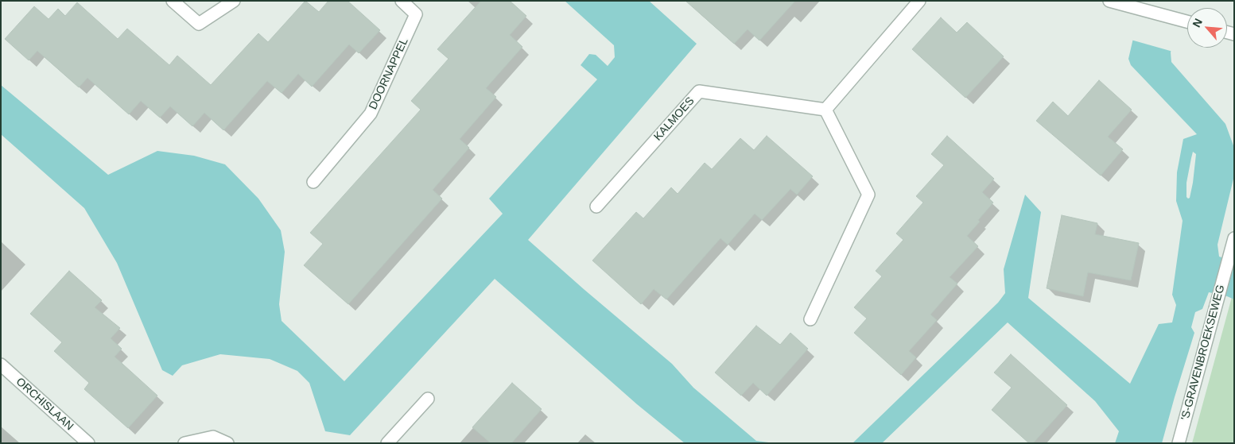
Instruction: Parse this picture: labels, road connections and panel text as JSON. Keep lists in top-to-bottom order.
{
  "streets": {
    "street": [
      "DOORNAPPEL",
      "KALMOES",
      "'S-GRAVENBROEKSEWEG",
      "ORCHISLAAN"
    ]
  },
  "north": "top left"
}
